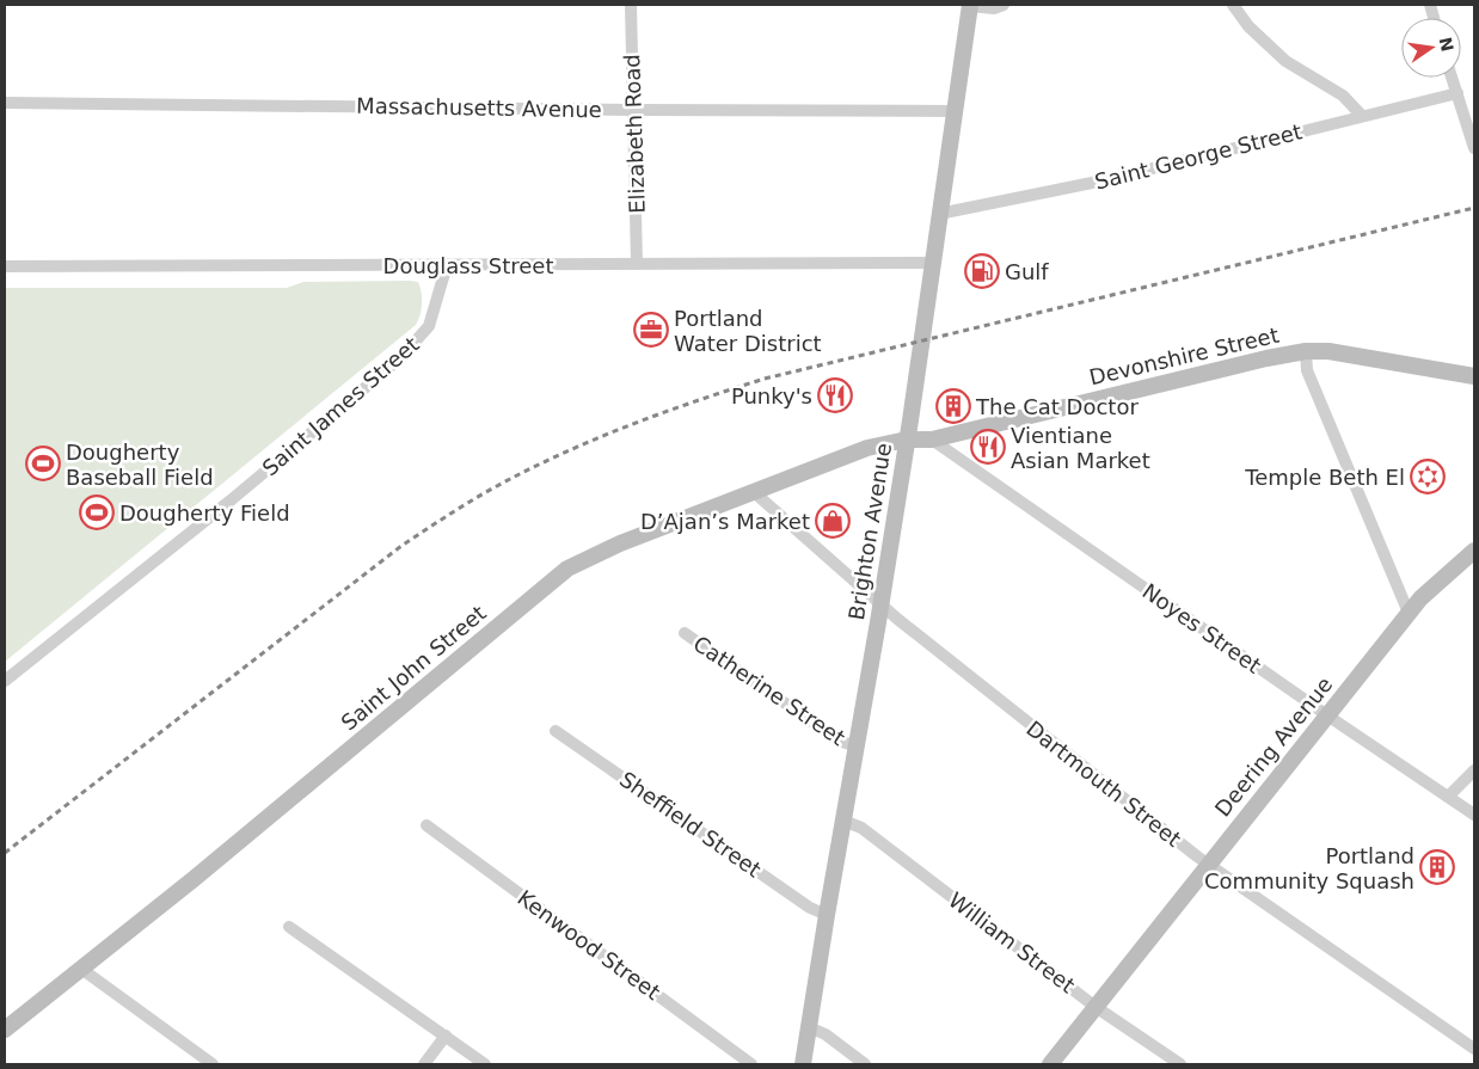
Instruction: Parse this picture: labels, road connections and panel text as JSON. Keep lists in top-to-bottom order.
{
  "streets": {
    "main road": [
      "Devonshire Street",
      "Brighton Avenue",
      "Saint John Street",
      "Deering Avenue"
    ],
    "street": [
      "Massachusetts Avenue",
      "Elizabeth Road",
      "Saint George Street",
      "Douglass Street",
      "Saint James Street",
      "Noyes Street",
      "Catherine Street",
      "Dartmouth Street",
      "Sheffield Street",
      "William Street",
      "Kenwood Street"
    ]
  },
  "crossings": [
    ["Massachusetts Avenue", "Elizabeth Road"],
    ["Massachusetts Avenue", "Brighton Avenue"],
    ["Elizabeth Road", "Douglass Street"],
    ["Saint George Street", "Brighton Avenue"],
    ["Douglass Street", "Saint James Street"],
    ["Douglass Street", "Brighton Avenue"],
    ["Devonshire Street", "Brighton Avenue"],
    ["Devonshire Street", "Noyes Street"],
    ["Devonshire Street", "Saint John Street"],
    ["Brighton Avenue", "Saint John Street"],
    ["Brighton Avenue", "Catherine Street"],
    ["Brighton Avenue", "Dartmouth Street"],
    ["Brighton Avenue", "Sheffield Street"],
    ["Brighton Avenue", "William Street"],
    ["Noyes Street", "Deering Avenue"],
    ["Saint John Street", "Dartmouth Street"],
    ["Deering Avenue", "Dartmouth Street"],
    ["Deering Avenue", "William Street"]
  ],
  "places": {
    "fuel station": ["Gulf"],
    "office": ["Portland Water District"],
    "restaurant": ["Punky's", "Vientiane Asian Market"],
    "building": ["The Cat Doctor", "Portland Community Squash"],
    "sports": ["Dougherty Baseball Field", "Dougherty Field"],
    "synagogue": ["Temple Beth El"],
    "shop": ["D’Ajan’s Market"]
  },
  "north": "right"
}
